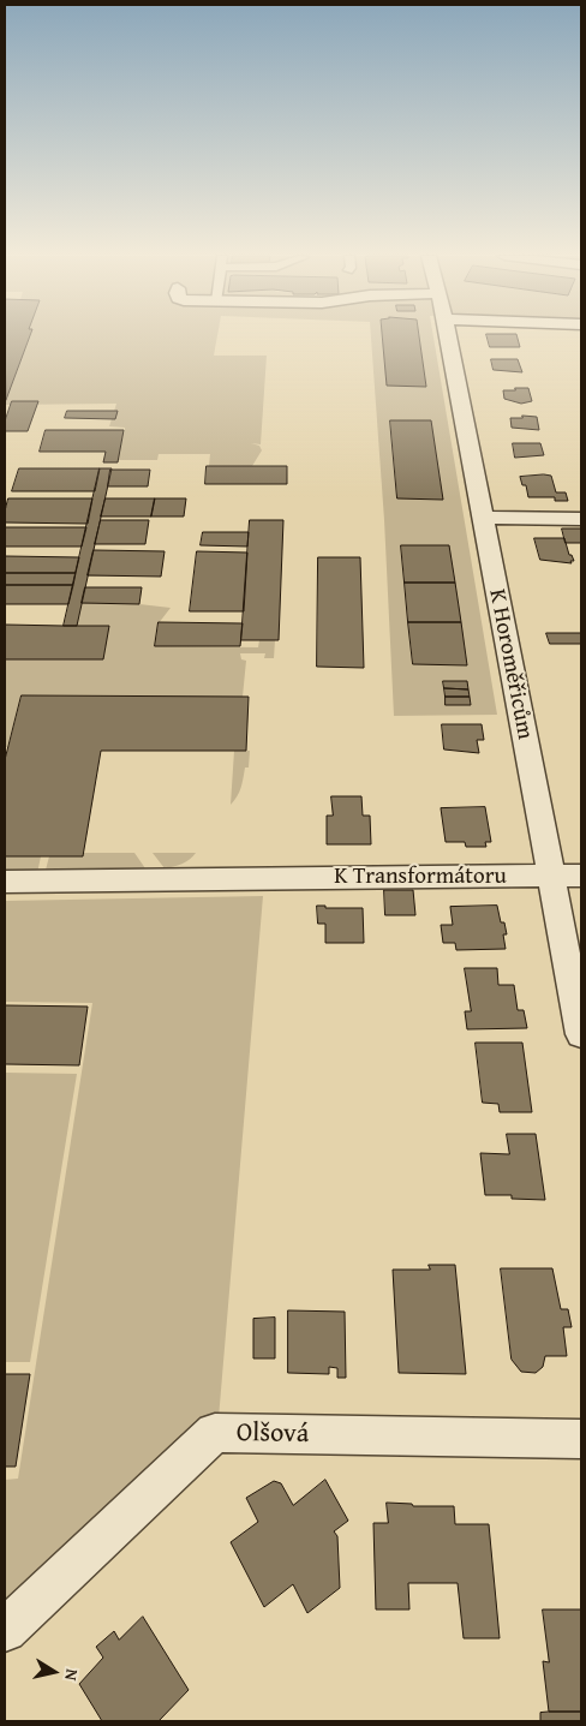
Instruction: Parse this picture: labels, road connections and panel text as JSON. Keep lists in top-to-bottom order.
{
  "streets": {
    "street": ["K Horoměřicům", "K Transformátoru", "Olšová"]
  },
  "crossings": [
    ["K Horoměřicům", "K Transformátoru"]
  ],
  "north": "right"
}
